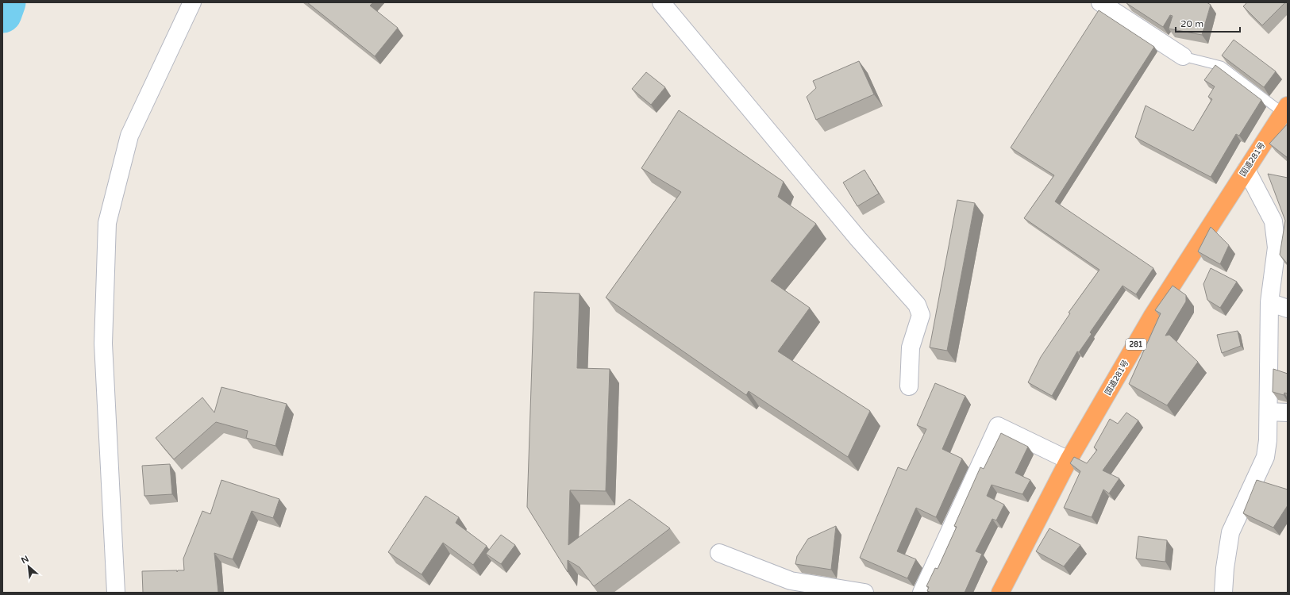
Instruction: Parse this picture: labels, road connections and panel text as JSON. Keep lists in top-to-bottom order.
{
  "streets": {
    "highway": ["国道281号", "281"]
  },
  "scale_bar": "20 m",
  "north": "top left"
}
